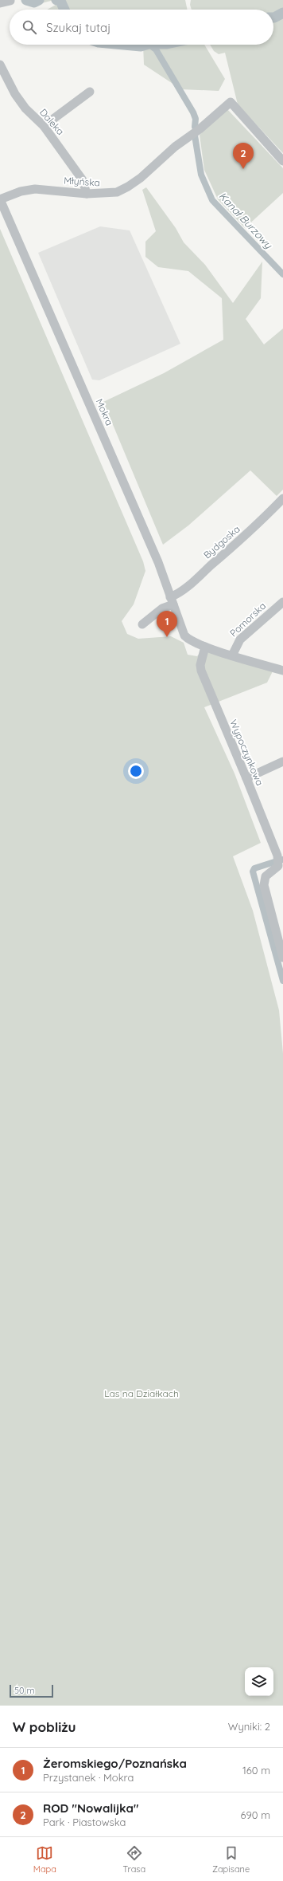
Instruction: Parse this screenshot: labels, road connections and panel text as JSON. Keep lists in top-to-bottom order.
{
  "streets": {
    "street": [
      "Daleka",
      "Młyńska",
      "Mokra",
      "Bydgoska",
      "Pomorska",
      "Wypoczynkowa"
    ]
  },
  "crossings": [
    ["Daleka", "Młyńska"],
    ["Młyńska", "Mokra"],
    ["Mokra", "Bydgoska"],
    ["Mokra", "Wypoczynkowa"]
  ],
  "water": ["Kanał Burzowy"],
  "parks": ["Las na Działkach"],
  "scale_bar": "50 m",
  "page": {
    "search": "Szukaj tutaj",
    "pins": ["2", "1"],
    "scale": "50 m",
    "heading": ["W pobliżu", "Wyniki: 2"],
    "list": [
      {
        "mark": "1",
        "name": "Żeromskiego/Poznańska",
        "note": "Przystanek · Mokra",
        "value": "160 m"
      },
      {
        "mark": "2",
        "name": "ROD \"Nowalijka\"",
        "note": "Park · Piastowska",
        "value": "690 m"
      }
    ],
    "nav": ["Mapa", "Trasa", "Zapisane"]
  }
}
